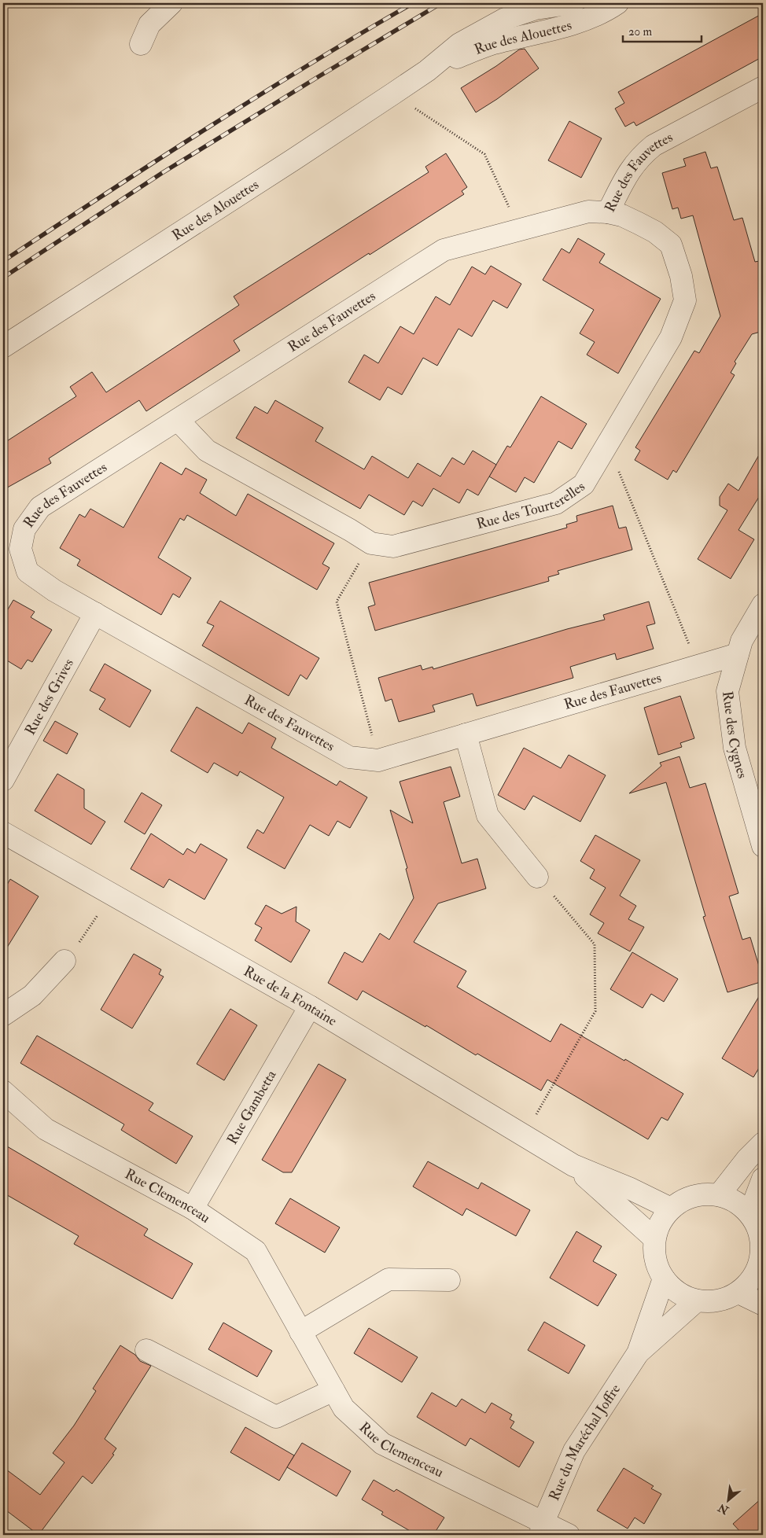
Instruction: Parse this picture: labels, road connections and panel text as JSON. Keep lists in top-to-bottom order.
{
  "streets": {
    "street": [
      "Rue des Alouettes",
      "Rue des Fauvettes",
      "Rue des Tourterelles",
      "Rue des Grives",
      "Rue des Cygnes",
      "Rue de la Fontaine",
      "Rue Gambetta",
      "Rue Clemenceau",
      "Rue du Maréchal Joffre"
    ]
  },
  "crossings": [
    ["Rue des Fauvettes", "Rue des Tourterelles"],
    ["Rue des Fauvettes", "Rue des Grives"],
    ["Rue des Fauvettes", "Rue des Cygnes"],
    ["Rue de la Fontaine", "Rue Gambetta"],
    ["Rue de la Fontaine", "Rue du Maréchal Joffre"],
    ["Rue Gambetta", "Rue Clemenceau"],
    ["Rue Clemenceau", "Rue du Maréchal Joffre"]
  ],
  "scale_bar": "20 m",
  "north": "bottom left"
}
